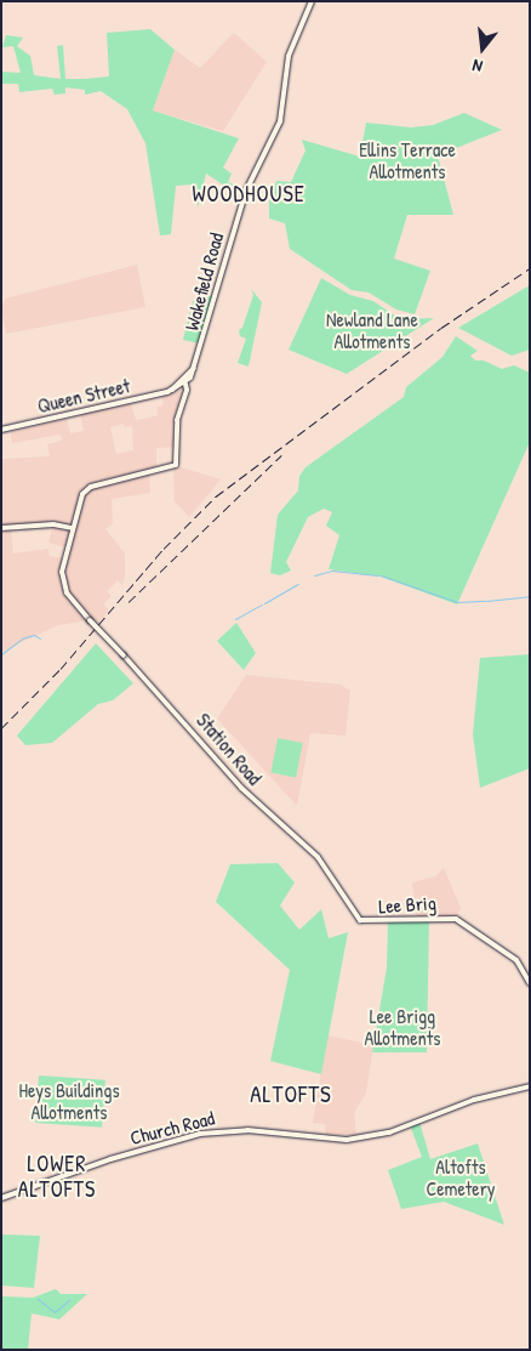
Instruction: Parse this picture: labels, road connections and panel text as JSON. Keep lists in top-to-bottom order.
{
  "streets": {
    "street": [
      "Wakefield Road",
      "Queen Street",
      "Station Road",
      "Lee Brig",
      "Church Road"
    ]
  },
  "crossings": [
    ["Wakefield Road", "Queen Street"],
    ["Station Road", "Lee Brig"]
  ],
  "districts": ["WOODHOUSE", "ALTOFTS", "LOWER ALTOFTS"],
  "parks": [
    "Ellins Terrace Allotments",
    "Newland Lane Allotments",
    "Lee Brigg Allotments",
    "Heys Buildings Allotments",
    "Altofts Cemetery"
  ],
  "north": "bottom"
}
